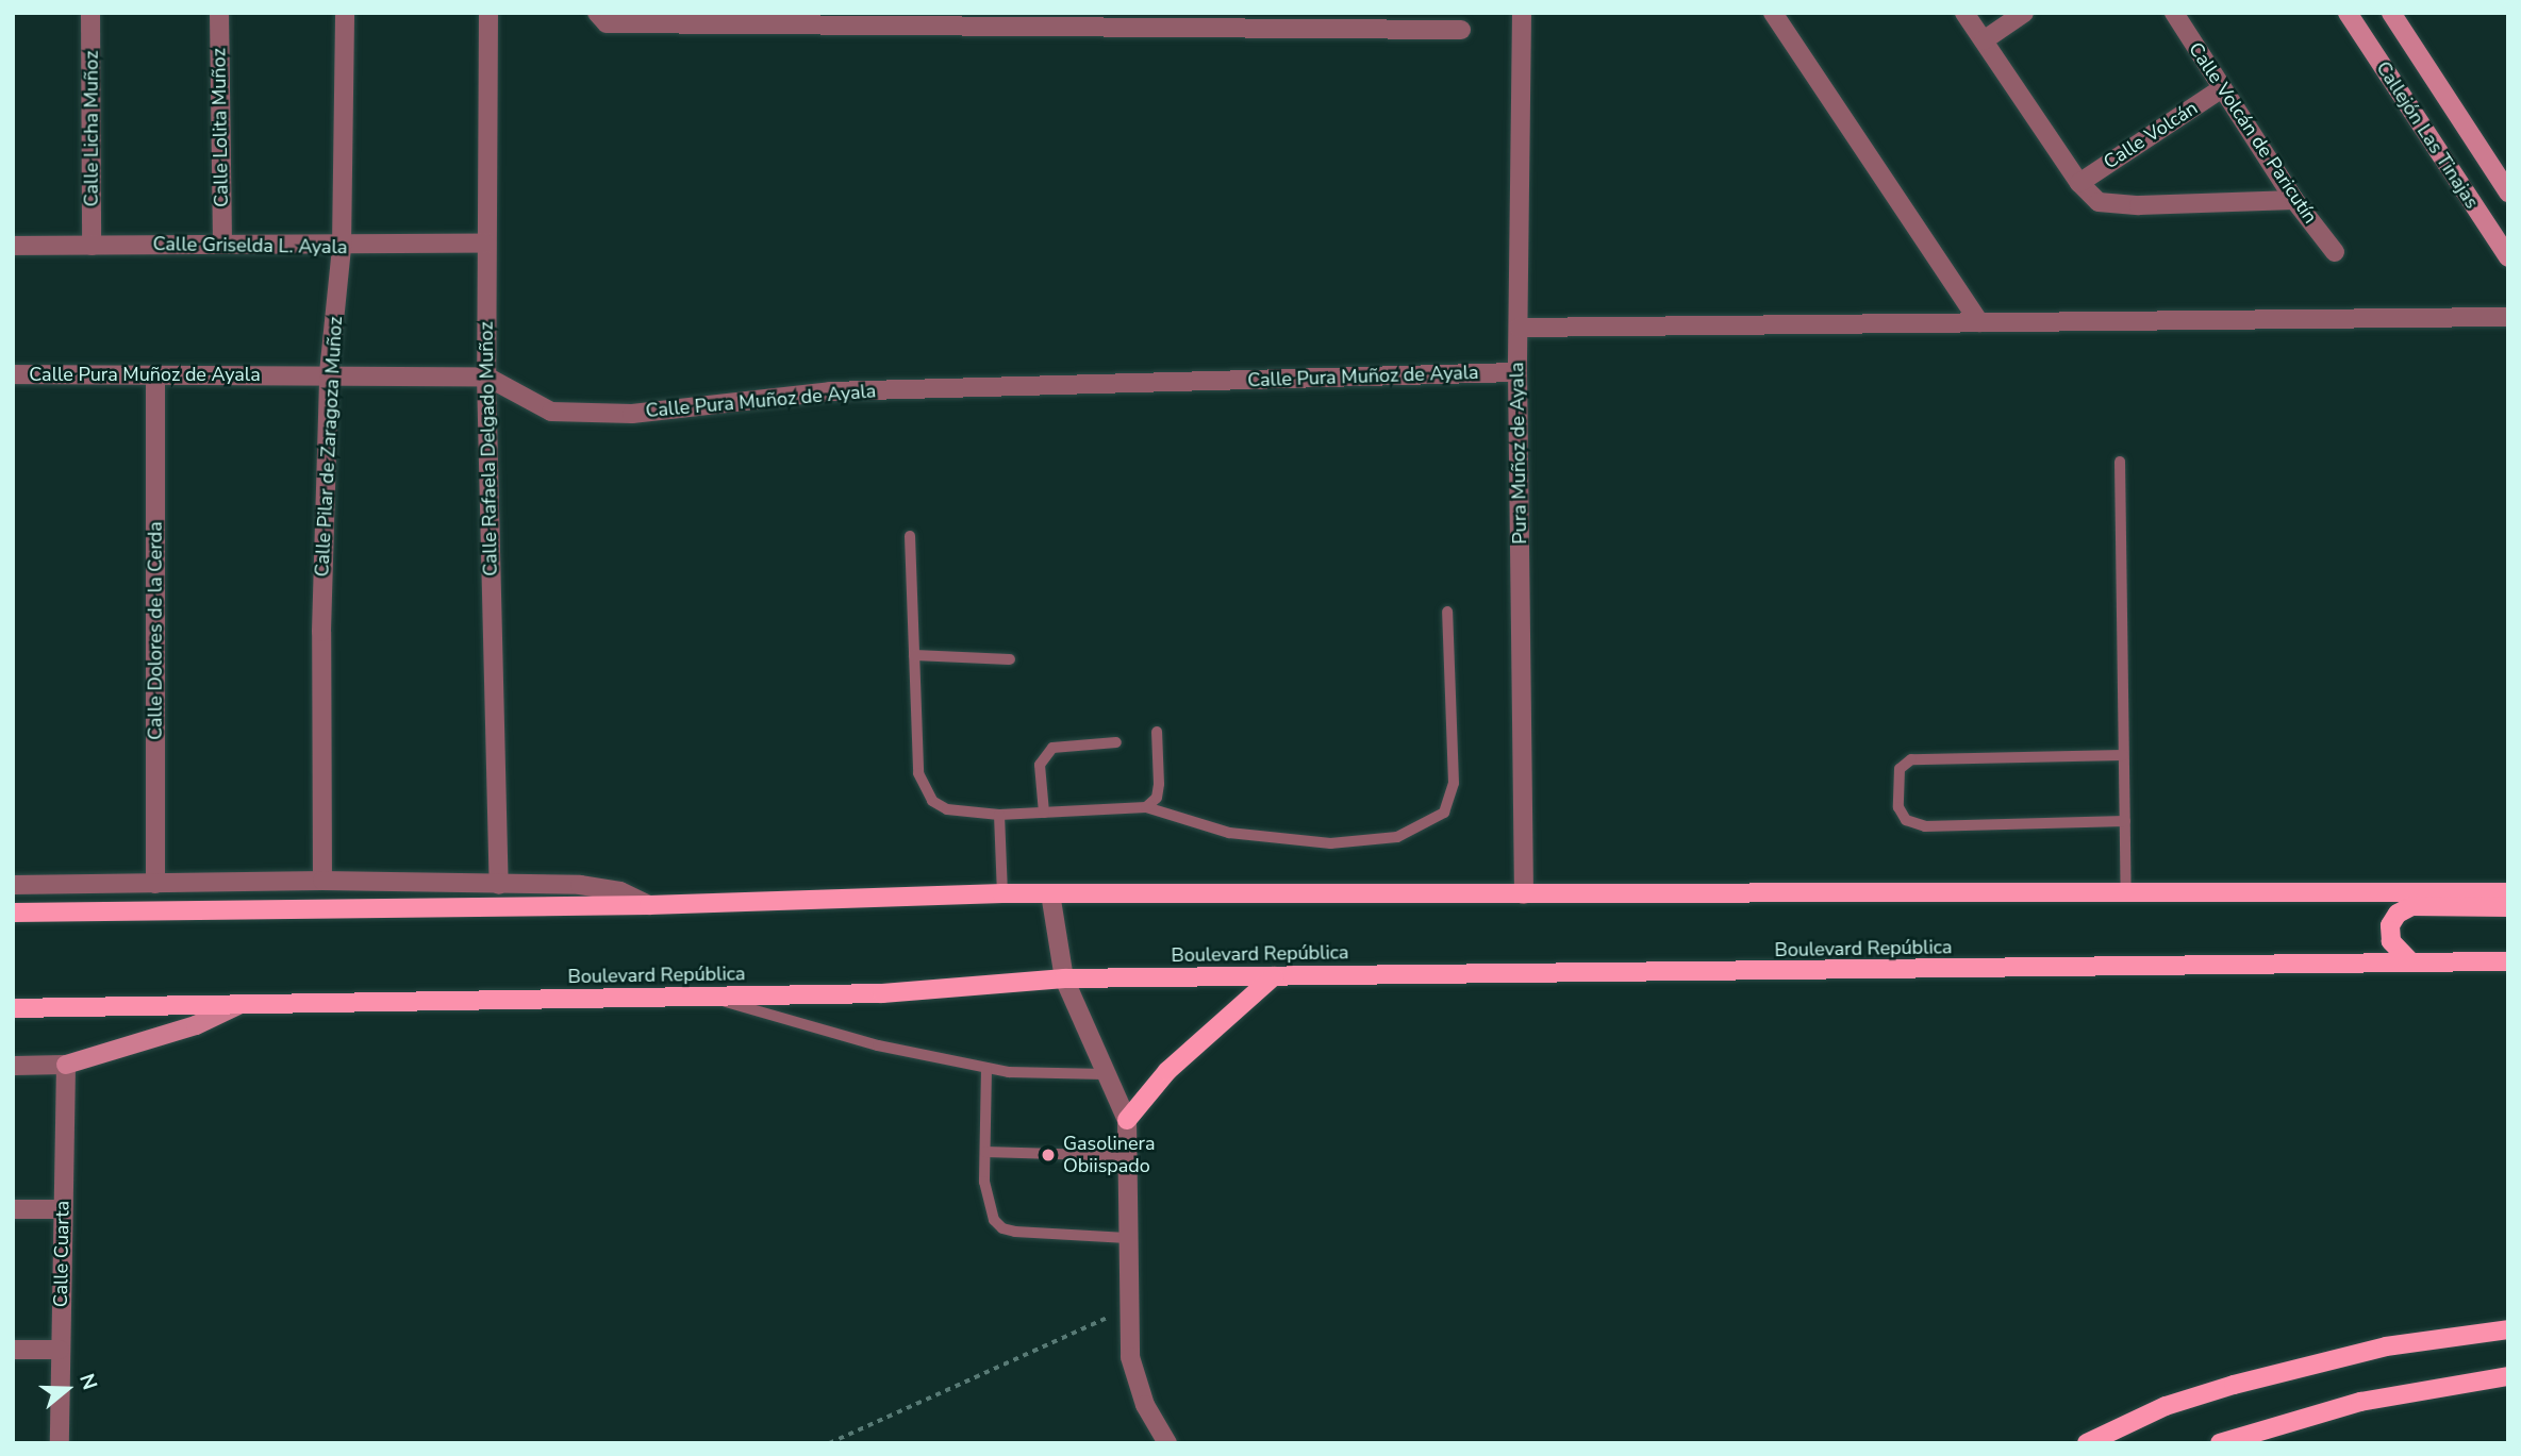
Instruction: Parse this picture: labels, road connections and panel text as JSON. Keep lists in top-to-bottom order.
{
  "streets": {
    "main road": ["Callejón Las Tinajas", "Boulevard República"],
    "street": [
      "Calle Lolita Muñoz",
      "Calle Licha Muñoz",
      "Calle Volcán de Paricutín",
      "Calle Volcán",
      "Calle Griselda L. Ayala",
      "Calle Pura Muñoz de Ayala",
      "Calle Pilar de Zaragoza Muñoz",
      "Calle Rafaela Delgado Muñoz",
      "Pura Muñoz de Ayala",
      "Calle Dolores de la Cerda",
      "Calle Cuarta"
    ]
  },
  "crossings": [
    ["Calle Lolita Muñoz", "Calle Griselda L. Ayala"],
    ["Calle Licha Muñoz", "Calle Griselda L. Ayala"],
    ["Calle Volcán de Paricutín", "Calle Volcán"],
    ["Calle Griselda L. Ayala", "Calle Pilar de Zaragoza Muñoz"],
    ["Calle Griselda L. Ayala", "Calle Rafaela Delgado Muñoz"],
    ["Calle Pura Muñoz de Ayala", "Calle Pilar de Zaragoza Muñoz"],
    ["Calle Pura Muñoz de Ayala", "Calle Rafaela Delgado Muñoz"],
    ["Calle Pura Muñoz de Ayala", "Pura Muñoz de Ayala"],
    ["Calle Pura Muñoz de Ayala", "Calle Dolores de la Cerda"]
  ],
  "places": ["Gasolinera Obiispado"],
  "north": "right"
}
